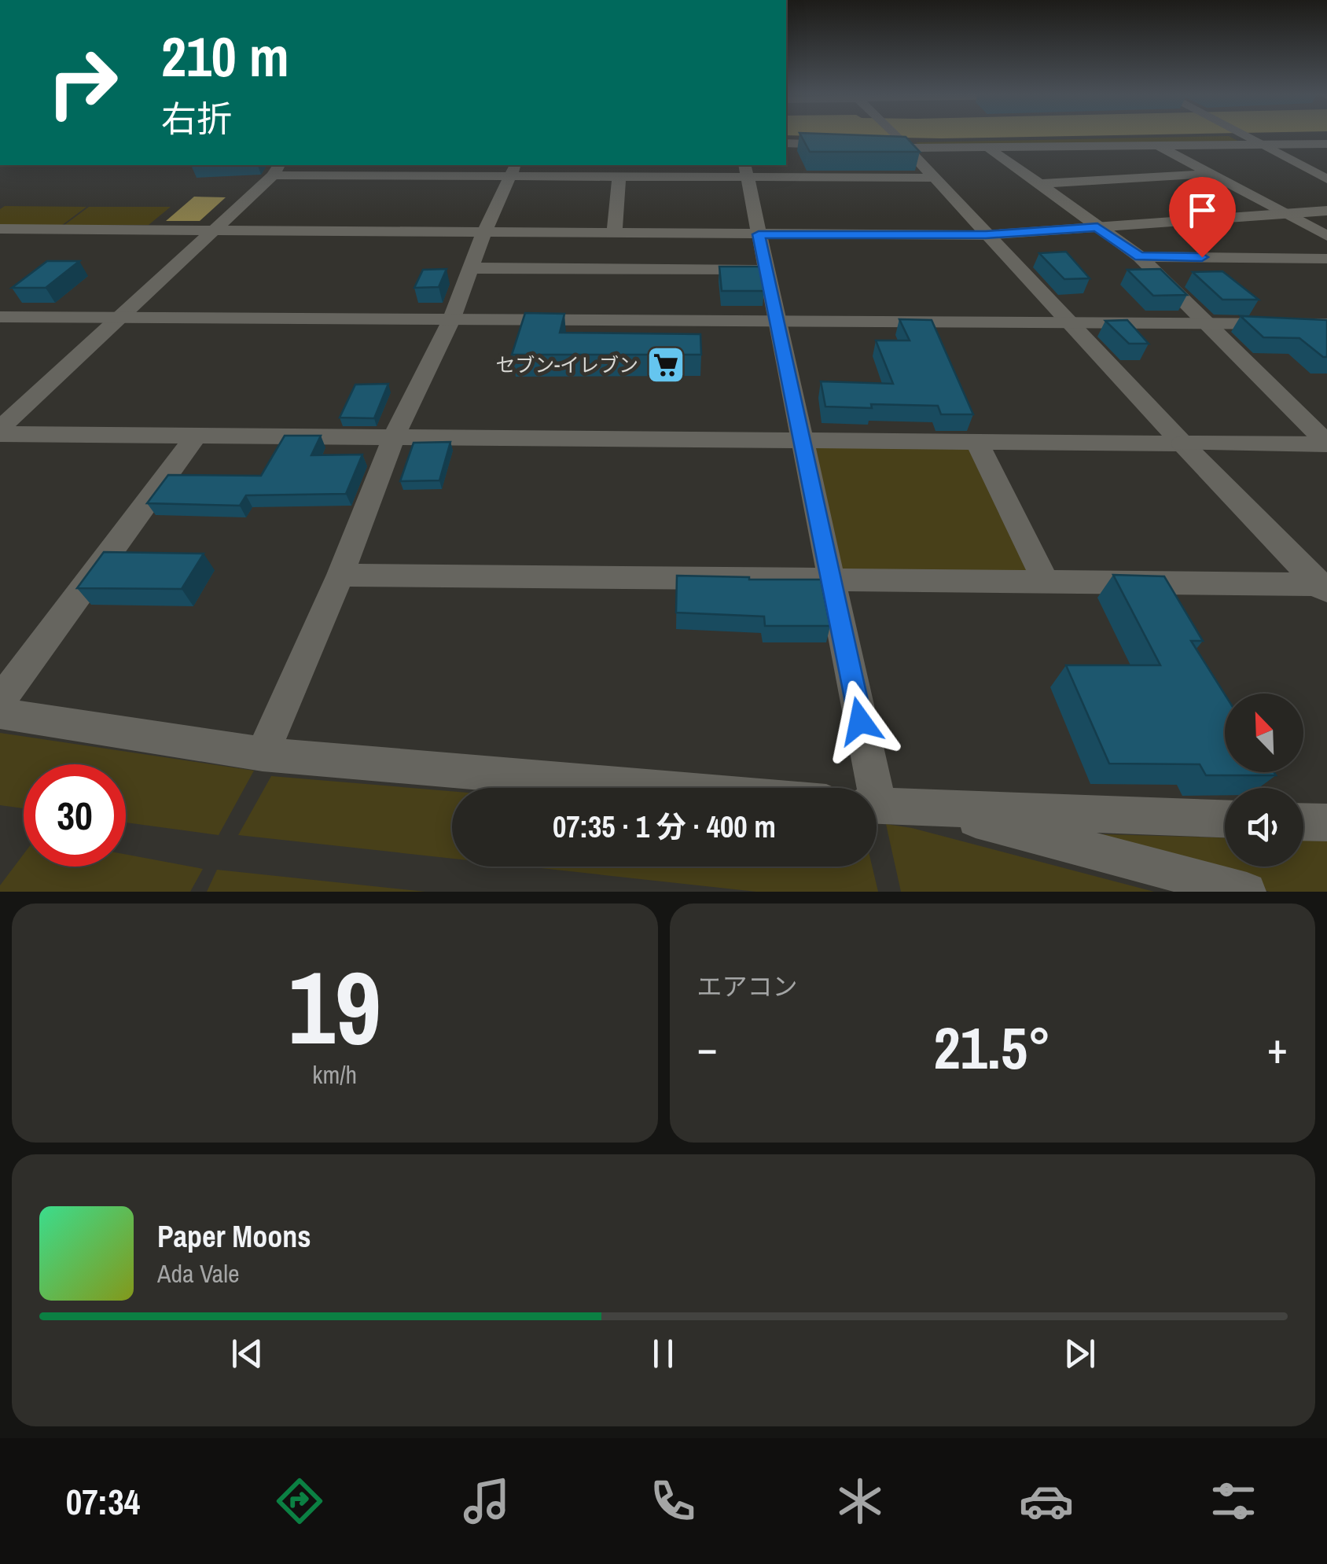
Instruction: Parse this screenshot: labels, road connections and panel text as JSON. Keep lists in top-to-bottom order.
{
  "places": {
    "supermarket": ["セブン-イレブン"]
  },
  "north": "top left",
  "page": {
    "turn": ["210 m", "右折"],
    "limit": "30",
    "trip": "07:35 · 1 分 · 400 m",
    "tile": [
      ["19", "km/h"],
      "エアコン"
    ],
    "heat": ["−", "21.5°", "+"],
    "song": ["Paper Moons", "Ada Vale"],
    "tabs": "07:34"
  }
}
